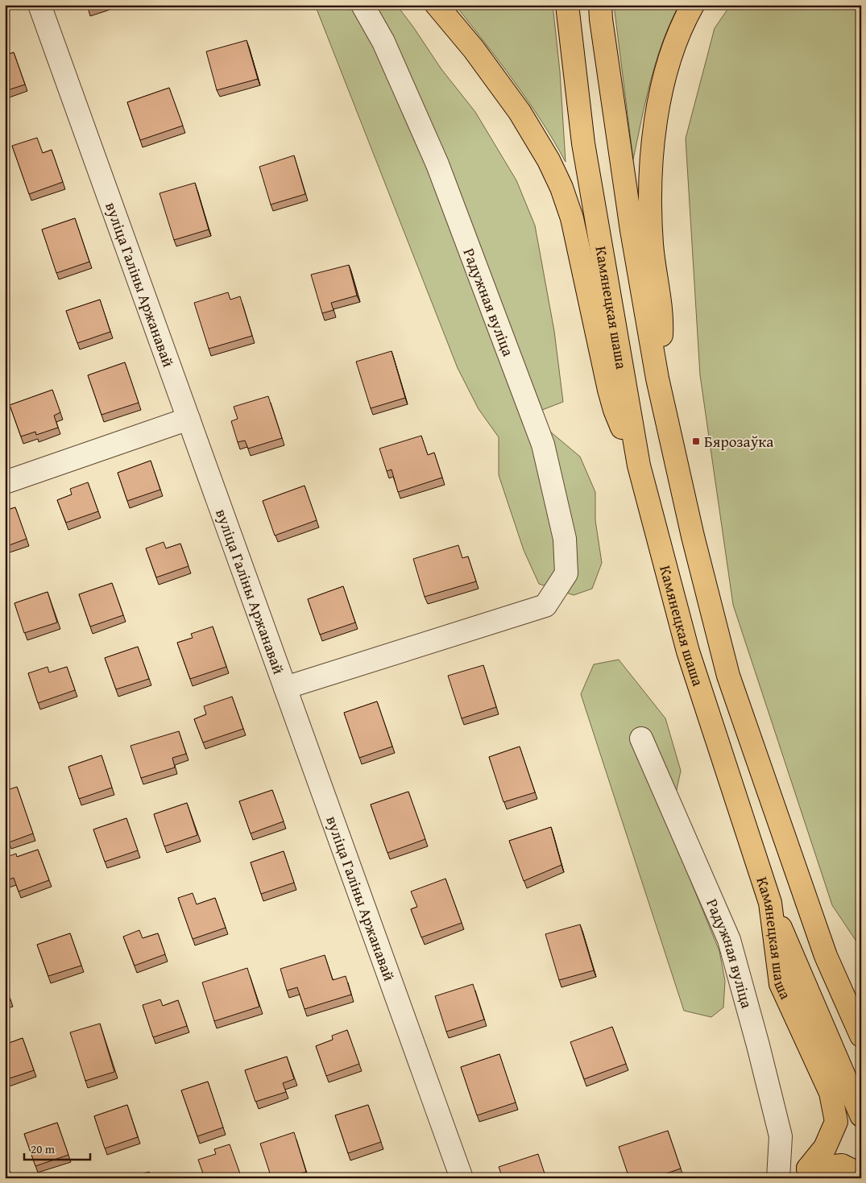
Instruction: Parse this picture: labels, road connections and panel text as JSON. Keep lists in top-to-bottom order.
{
  "streets": {
    "main road": ["Камянецкая шаша"],
    "street": ["вуліца Галіны Аржанавай", "Радужная вуліца"]
  },
  "crossings": [
    ["вуліца Галіны Аржанавай", "Радужная вуліца"]
  ],
  "places": {
    "transit": ["Бярозаўка"]
  },
  "scale_bar": "20 m"
}
